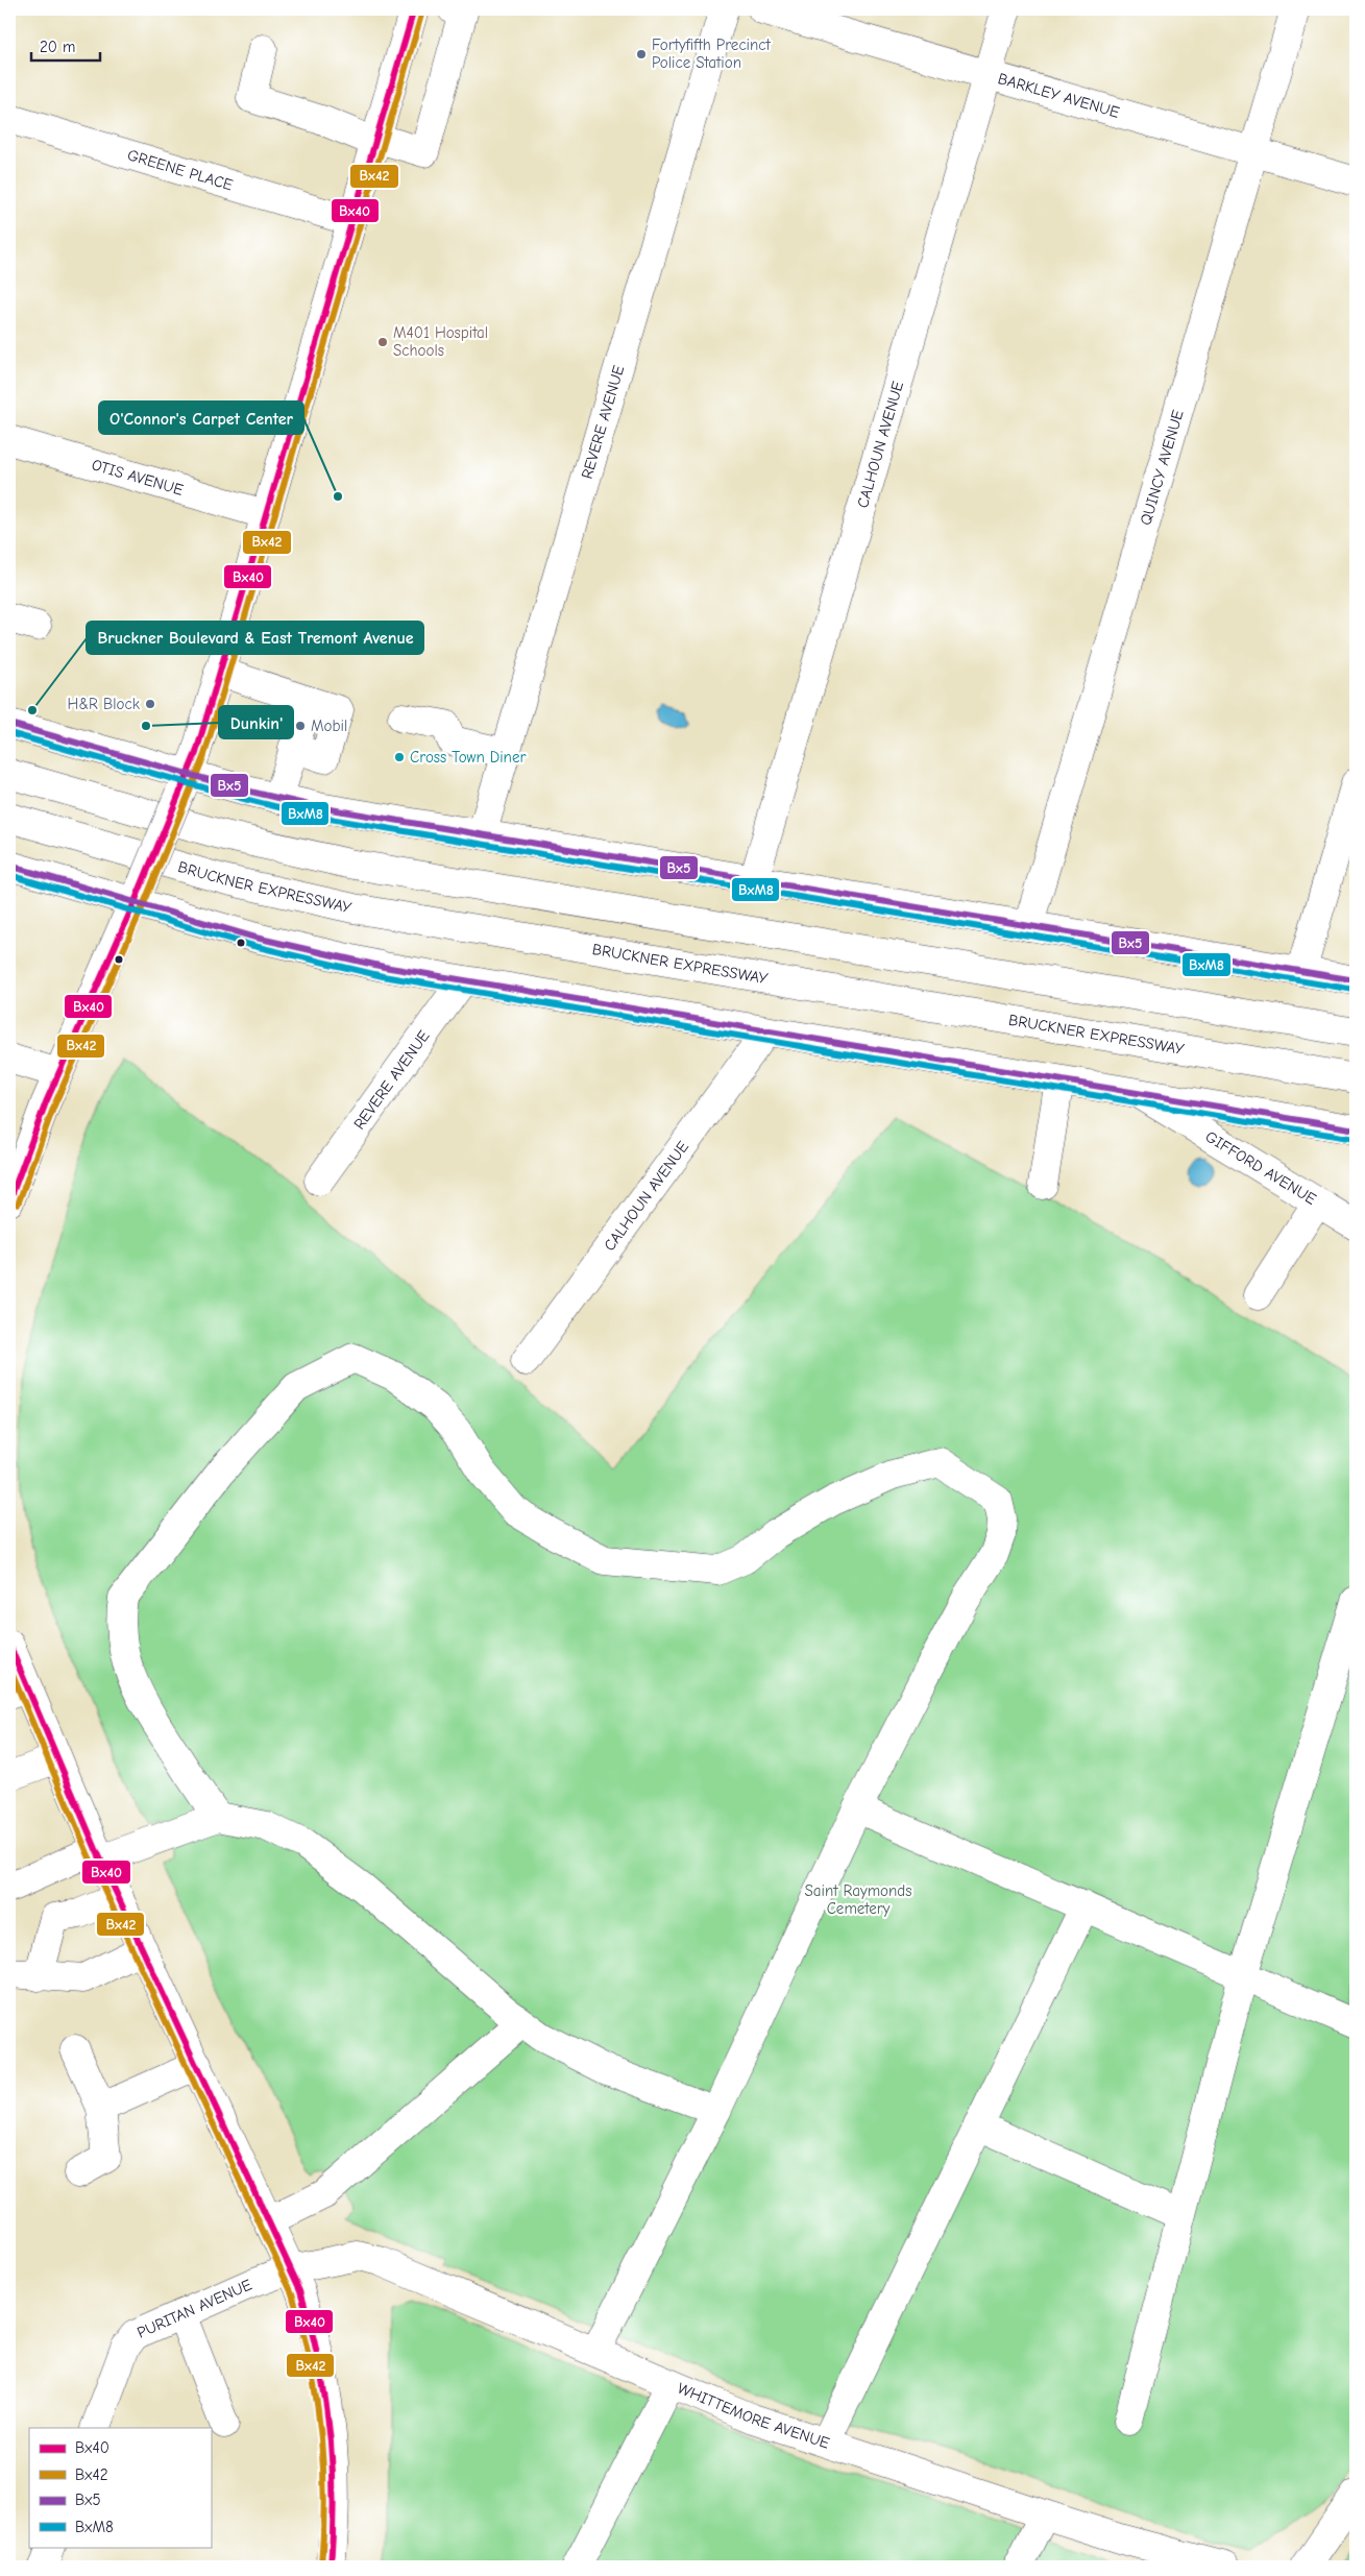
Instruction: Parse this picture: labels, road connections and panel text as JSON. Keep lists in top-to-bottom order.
{
  "streets": {
    "main road": [
      "BARKLEY AVENUE",
      "GREENE PLACE",
      "REVERE AVENUE",
      "CALHOUN AVENUE",
      "QUINCY AVENUE",
      "OTIS AVENUE",
      "BRUCKNER EXPRESSWAY",
      "GIFFORD AVENUE",
      "PURITAN AVENUE",
      "WHITTEMORE AVENUE"
    ]
  },
  "crossings": [
    ["BARKLEY AVENUE", "CALHOUN AVENUE"],
    ["BARKLEY AVENUE", "QUINCY AVENUE"],
    ["PURITAN AVENUE", "WHITTEMORE AVENUE"]
  ],
  "parks": ["Saint Raymonds Cemetery"],
  "places": [
    "Fortyfifth Precinct Police Station",
    "M401 Hospital Schools",
    "O'Connor's Carpet Center",
    "H&R Block",
    "Bruckner Boulevard & East Tremont Avenue",
    "Dunkin'",
    "Mobil",
    "Cross Town Diner"
  ],
  "lines": [
    "transit line Bx40",
    "transit line Bx42",
    "transit line Bx5",
    "transit line BxM8"
  ],
  "legend": [
    "Bx40",
    "Bx42",
    "Bx5",
    "BxM8"
  ],
  "scale_bar": "20 m"
}
